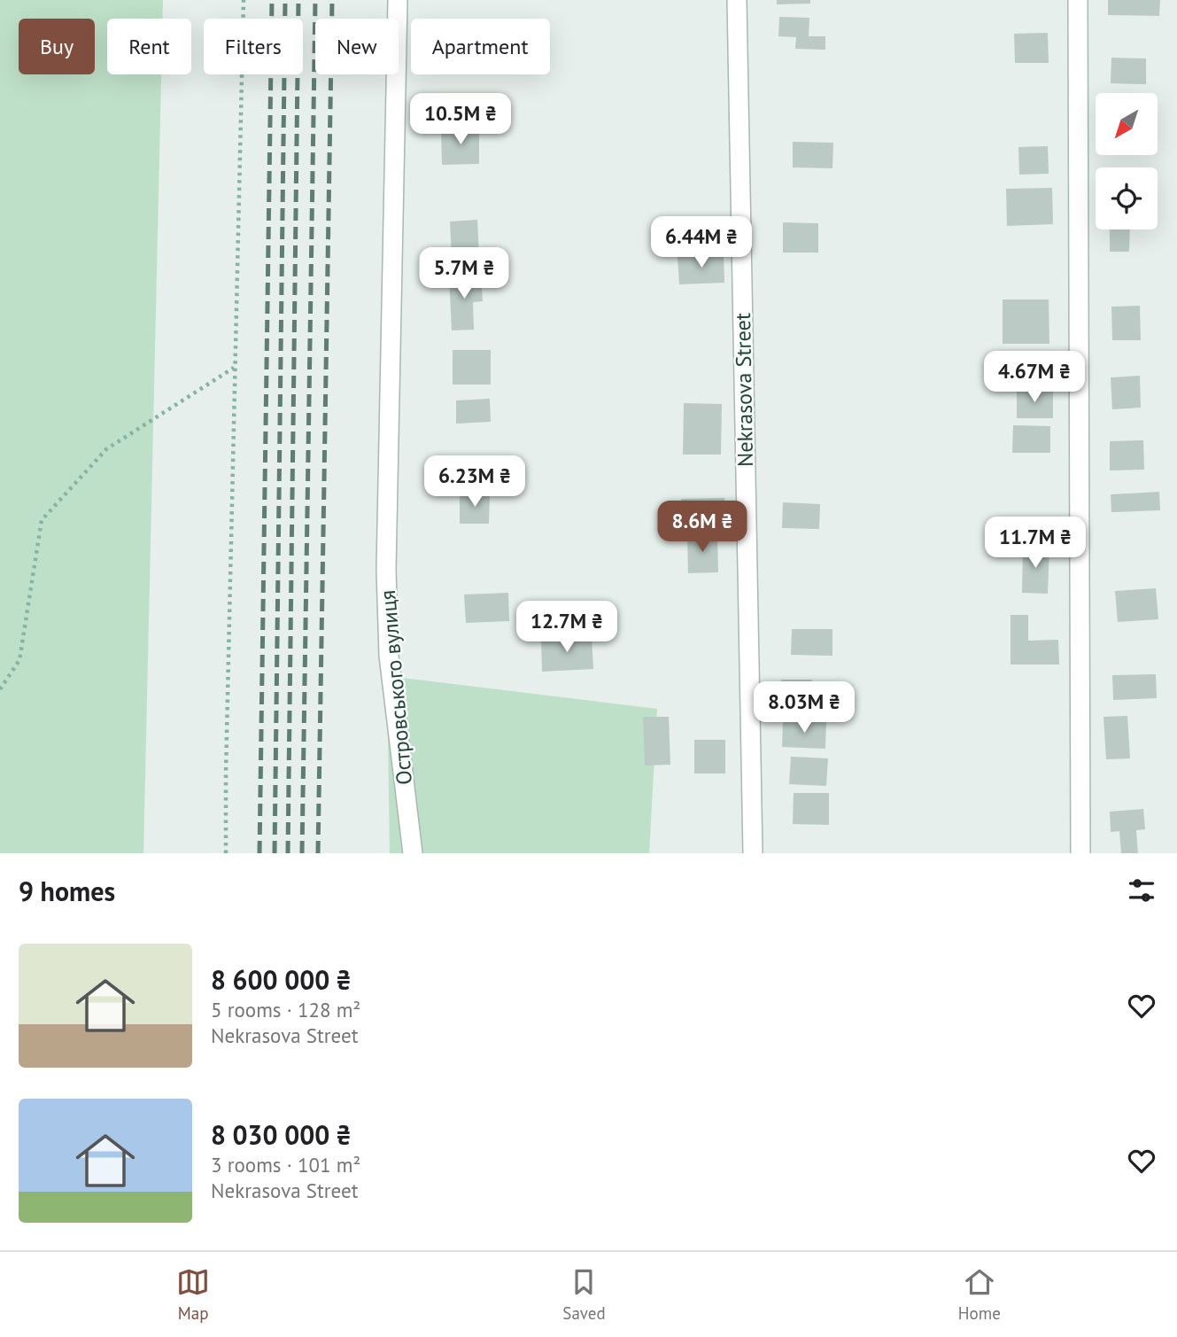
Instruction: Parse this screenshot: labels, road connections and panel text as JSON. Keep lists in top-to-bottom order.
{
  "streets": {
    "street": ["Nekrasova Street", "Островського вулиця"]
  },
  "north": "bottom left",
  "page": {
    "chip": [
      "Buy",
      "Rent",
      "Filters",
      "New",
      "Apartment"
    ],
    "price": [
      "10.5M ₴",
      "6.44M ₴",
      "5.7M ₴",
      "4.67M ₴",
      "6.23M ₴",
      "8.6M ₴",
      "11.7M ₴",
      "12.7M ₴",
      "8.03M ₴"
    ],
    "heading": "9 homes",
    "list": [
      {
        "name": "8 600 000 ₴",
        "note": "5 rooms · 128 m² · Nekrasova Street"
      },
      {
        "name": "8 030 000 ₴",
        "note": "3 rooms · 101 m² · Nekrasova Street"
      }
    ],
    "tabs": ["Map", "Saved", "Home"]
  }
}
